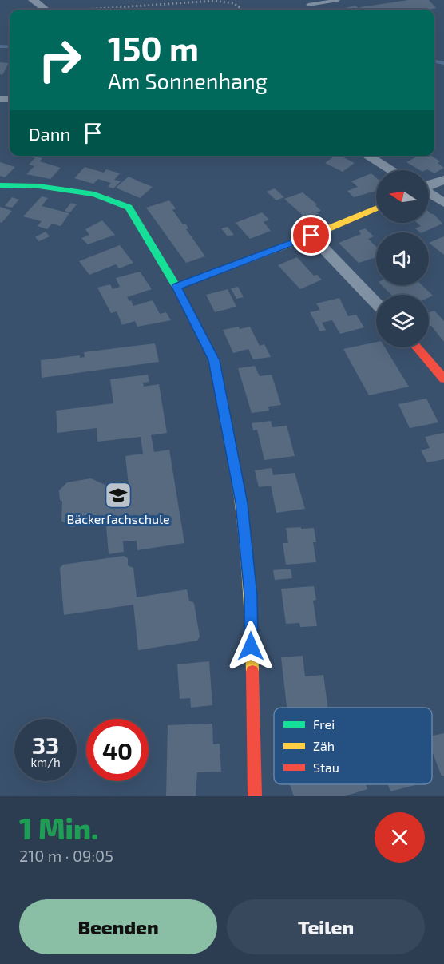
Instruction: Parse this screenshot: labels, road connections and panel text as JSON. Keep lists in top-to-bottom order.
{
  "places": {
    "school or university": ["Bäckerfachschule"]
  },
  "legend": ["Frei", "Zäh", "Stau"],
  "north": "left",
  "page": {
    "turn": ["150 m", "Am Sonnenhang"],
    "then": "Dann",
    "speed": "33 km/h",
    "limit": "40",
    "heading": ["1 Min.", "210 m · 09:05"],
    "buttons": ["Beenden", "Teilen"]
  }
}
